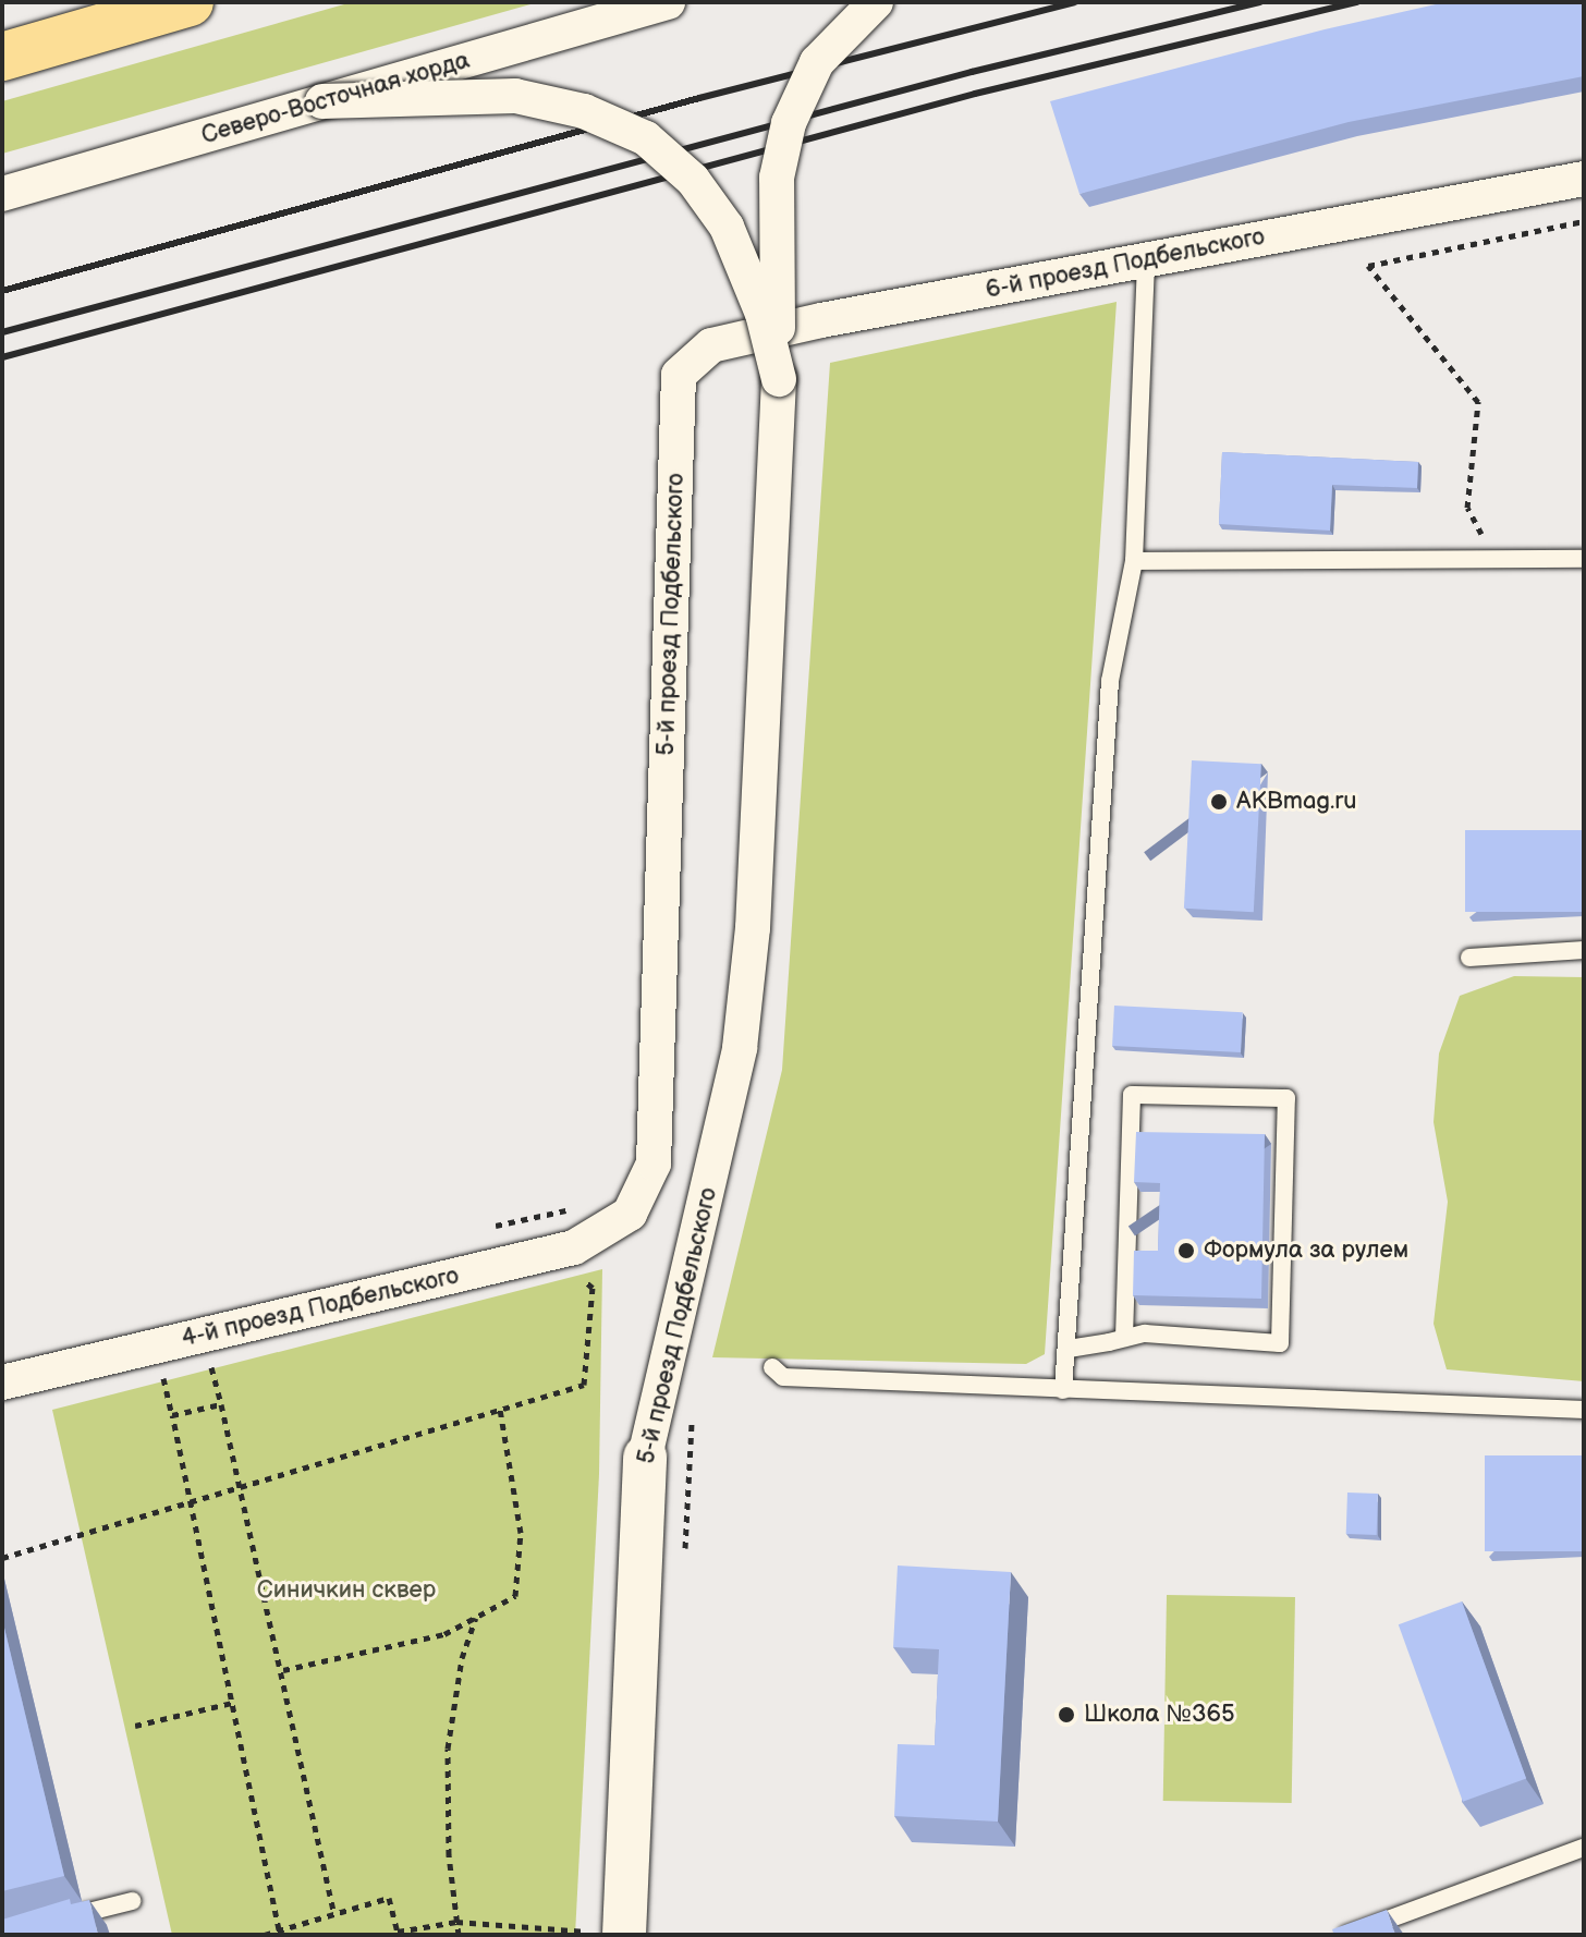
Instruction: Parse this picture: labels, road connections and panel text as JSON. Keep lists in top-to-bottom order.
{
  "streets": {
    "street": [
      "Северо-Восточная хорда",
      "6-й проезд Подбельского",
      "5-й проезд Подбельского",
      "4-й проезд Подбельского"
    ]
  },
  "crossings": [
    ["6-й проезд Подбельского", "5-й проезд Подбельского"],
    ["5-й проезд Подбельского", "4-й проезд Подбельского"]
  ],
  "parks": ["Синичкин сквер"],
  "places": ["AKBmag.ru", "Формула за рулем", "Школа №365"]
}
